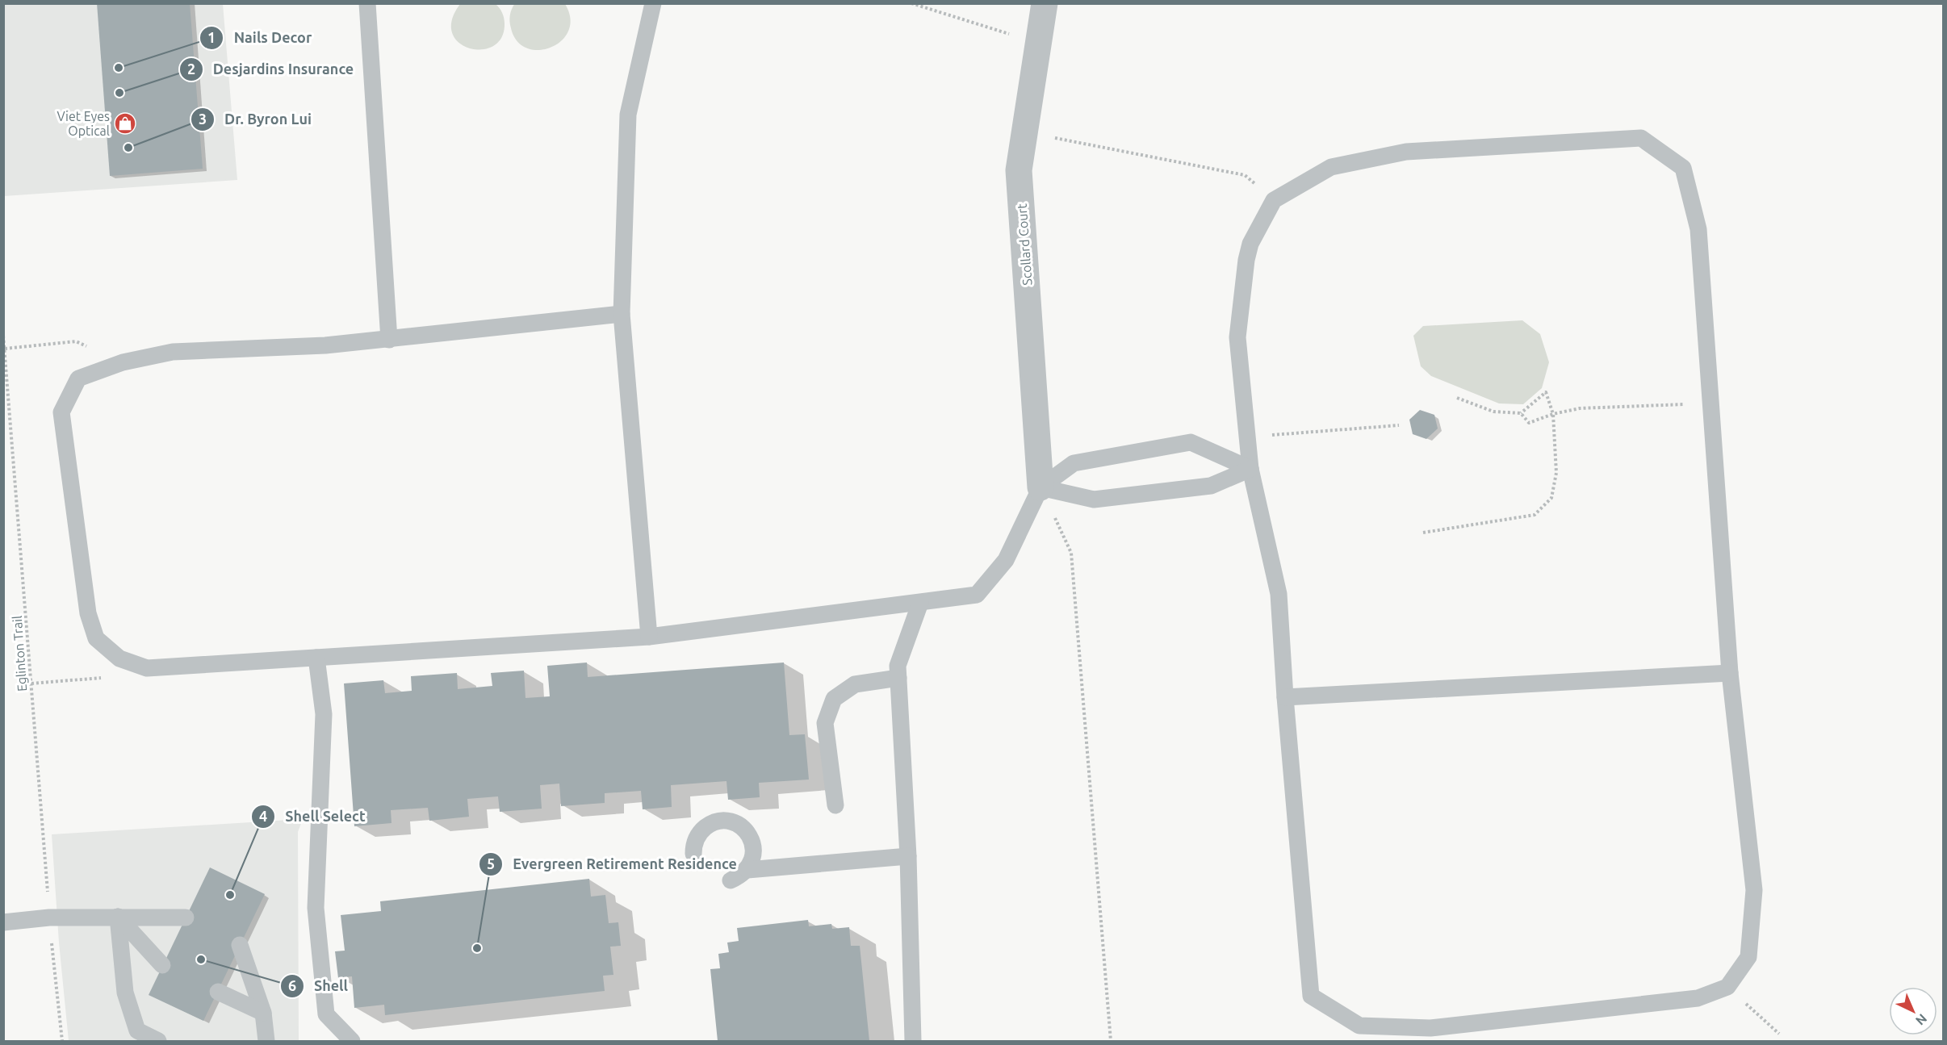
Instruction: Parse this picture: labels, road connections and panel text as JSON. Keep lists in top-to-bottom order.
{
  "streets": {
    "street": ["Scollard Court"],
    "path": ["Eglinton Trail"]
  },
  "places": {
    "other": [
      "Nails Decor",
      "Desjardins Insurance",
      "Dr. Byron Lui",
      "Shell Select",
      "Evergreen Retirement Residence",
      "Shell"
    ],
    "shop": ["Viet Eyes Optical"]
  },
  "north": "bottom right"
}
